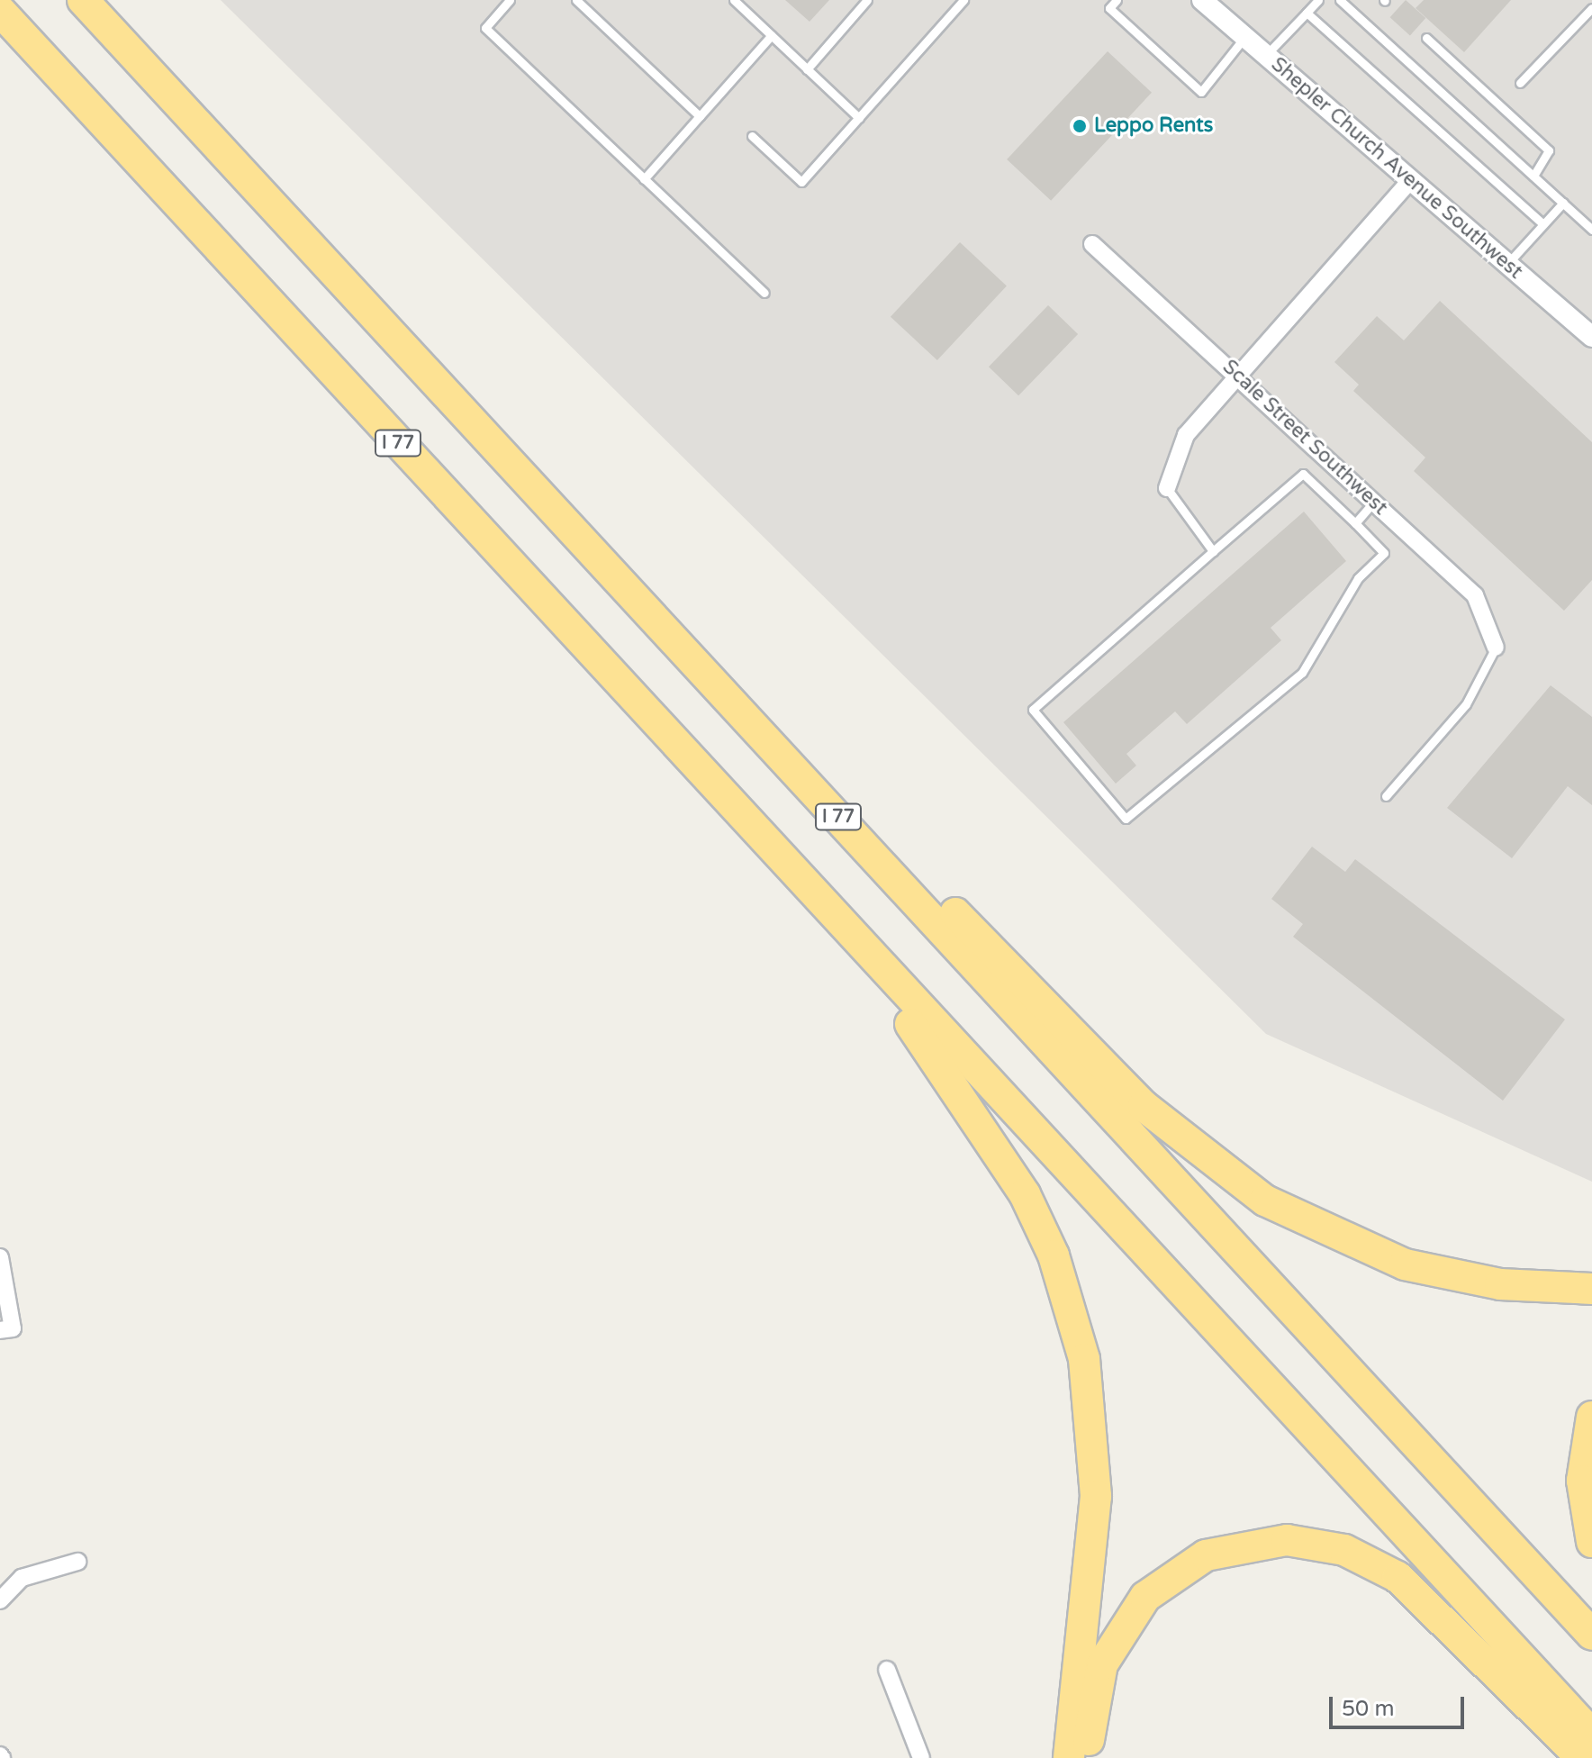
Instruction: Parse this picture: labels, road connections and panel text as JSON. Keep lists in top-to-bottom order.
{
  "streets": {
    "highway": ["I 77"],
    "street": ["Shepler Church Avenue Southwest", "Scale Street Southwest"]
  },
  "places": ["Leppo Rents"],
  "scale_bar": "50 m"
}
